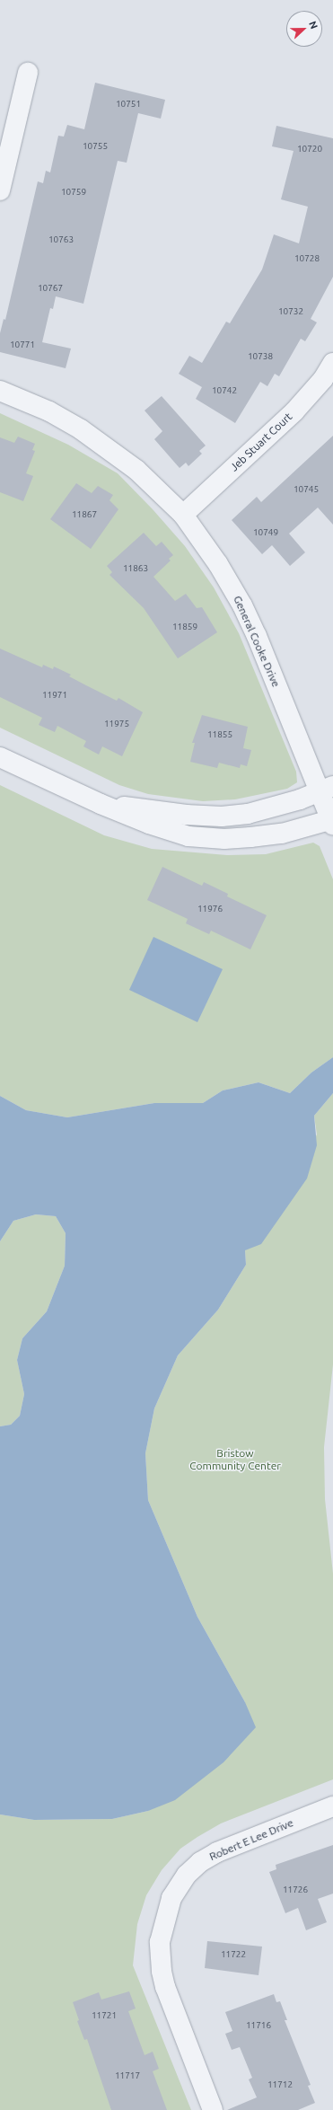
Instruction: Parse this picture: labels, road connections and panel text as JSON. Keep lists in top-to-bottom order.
{
  "streets": {
    "street": ["Jeb Stuart Court", "General Cooke Drive", "Robert E Lee Drive"]
  },
  "crossings": [
    ["Jeb Stuart Court", "General Cooke Drive"]
  ],
  "parks": ["Bristow Community Center"],
  "house_numbers": [
    "10751",
    "10755",
    "10720",
    "10759",
    "10763",
    "10728",
    "10767",
    "10732",
    "10771",
    "10738",
    "10742",
    "10745",
    "11867",
    "10749",
    "11863",
    "11859",
    "11971",
    "11975",
    "11855",
    "11976",
    "11726",
    "11722",
    "11721",
    "11716",
    "11717",
    "11712"
  ],
  "north": "right"
}
